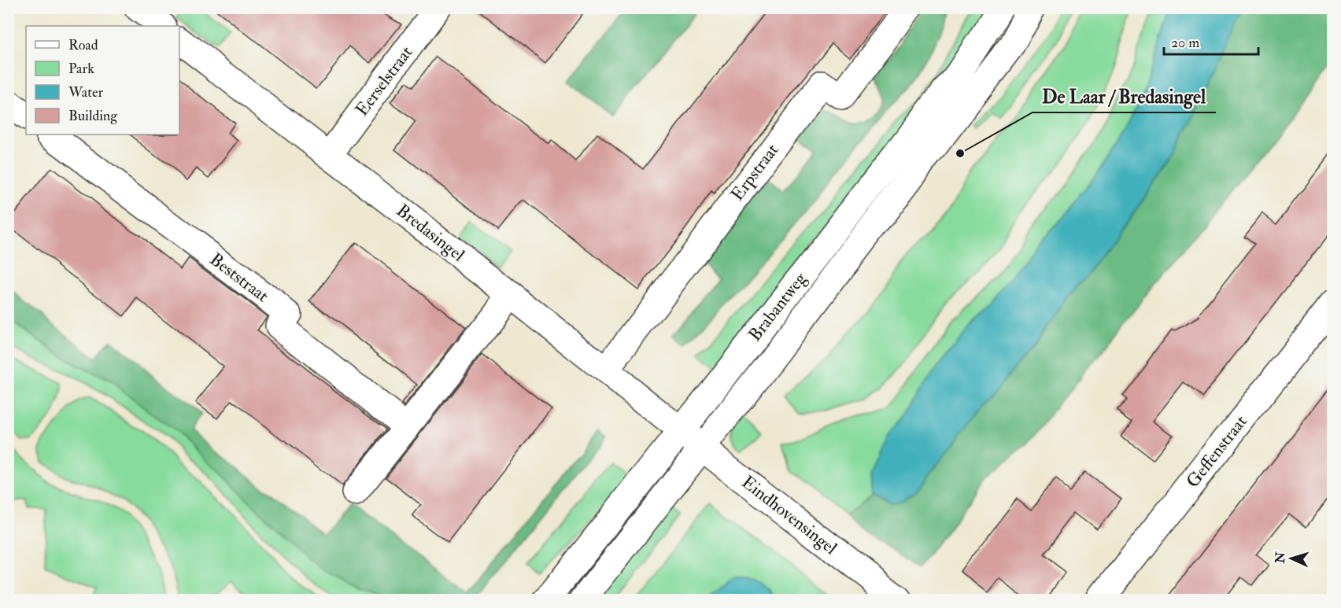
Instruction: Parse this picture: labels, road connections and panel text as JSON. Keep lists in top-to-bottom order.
{
  "streets": {
    "street": [
      "Eerselstraat",
      "Erpstraat",
      "Bredasingel",
      "Beststraat",
      "Brabantweg",
      "Geffenstraat",
      "Eindhovensingel"
    ]
  },
  "crossings": [
    ["Eerselstraat", "Bredasingel"],
    ["Erpstraat", "Bredasingel"],
    ["Bredasingel", "Brabantweg"],
    ["Bredasingel", "Eindhovensingel"],
    ["Brabantweg", "Eindhovensingel"]
  ],
  "places": ["De Laar / Bredasingel"],
  "legend": [
    "Road",
    "Park",
    "Water",
    "Building"
  ],
  "scale_bar": "20 m",
  "north": "left"
}
